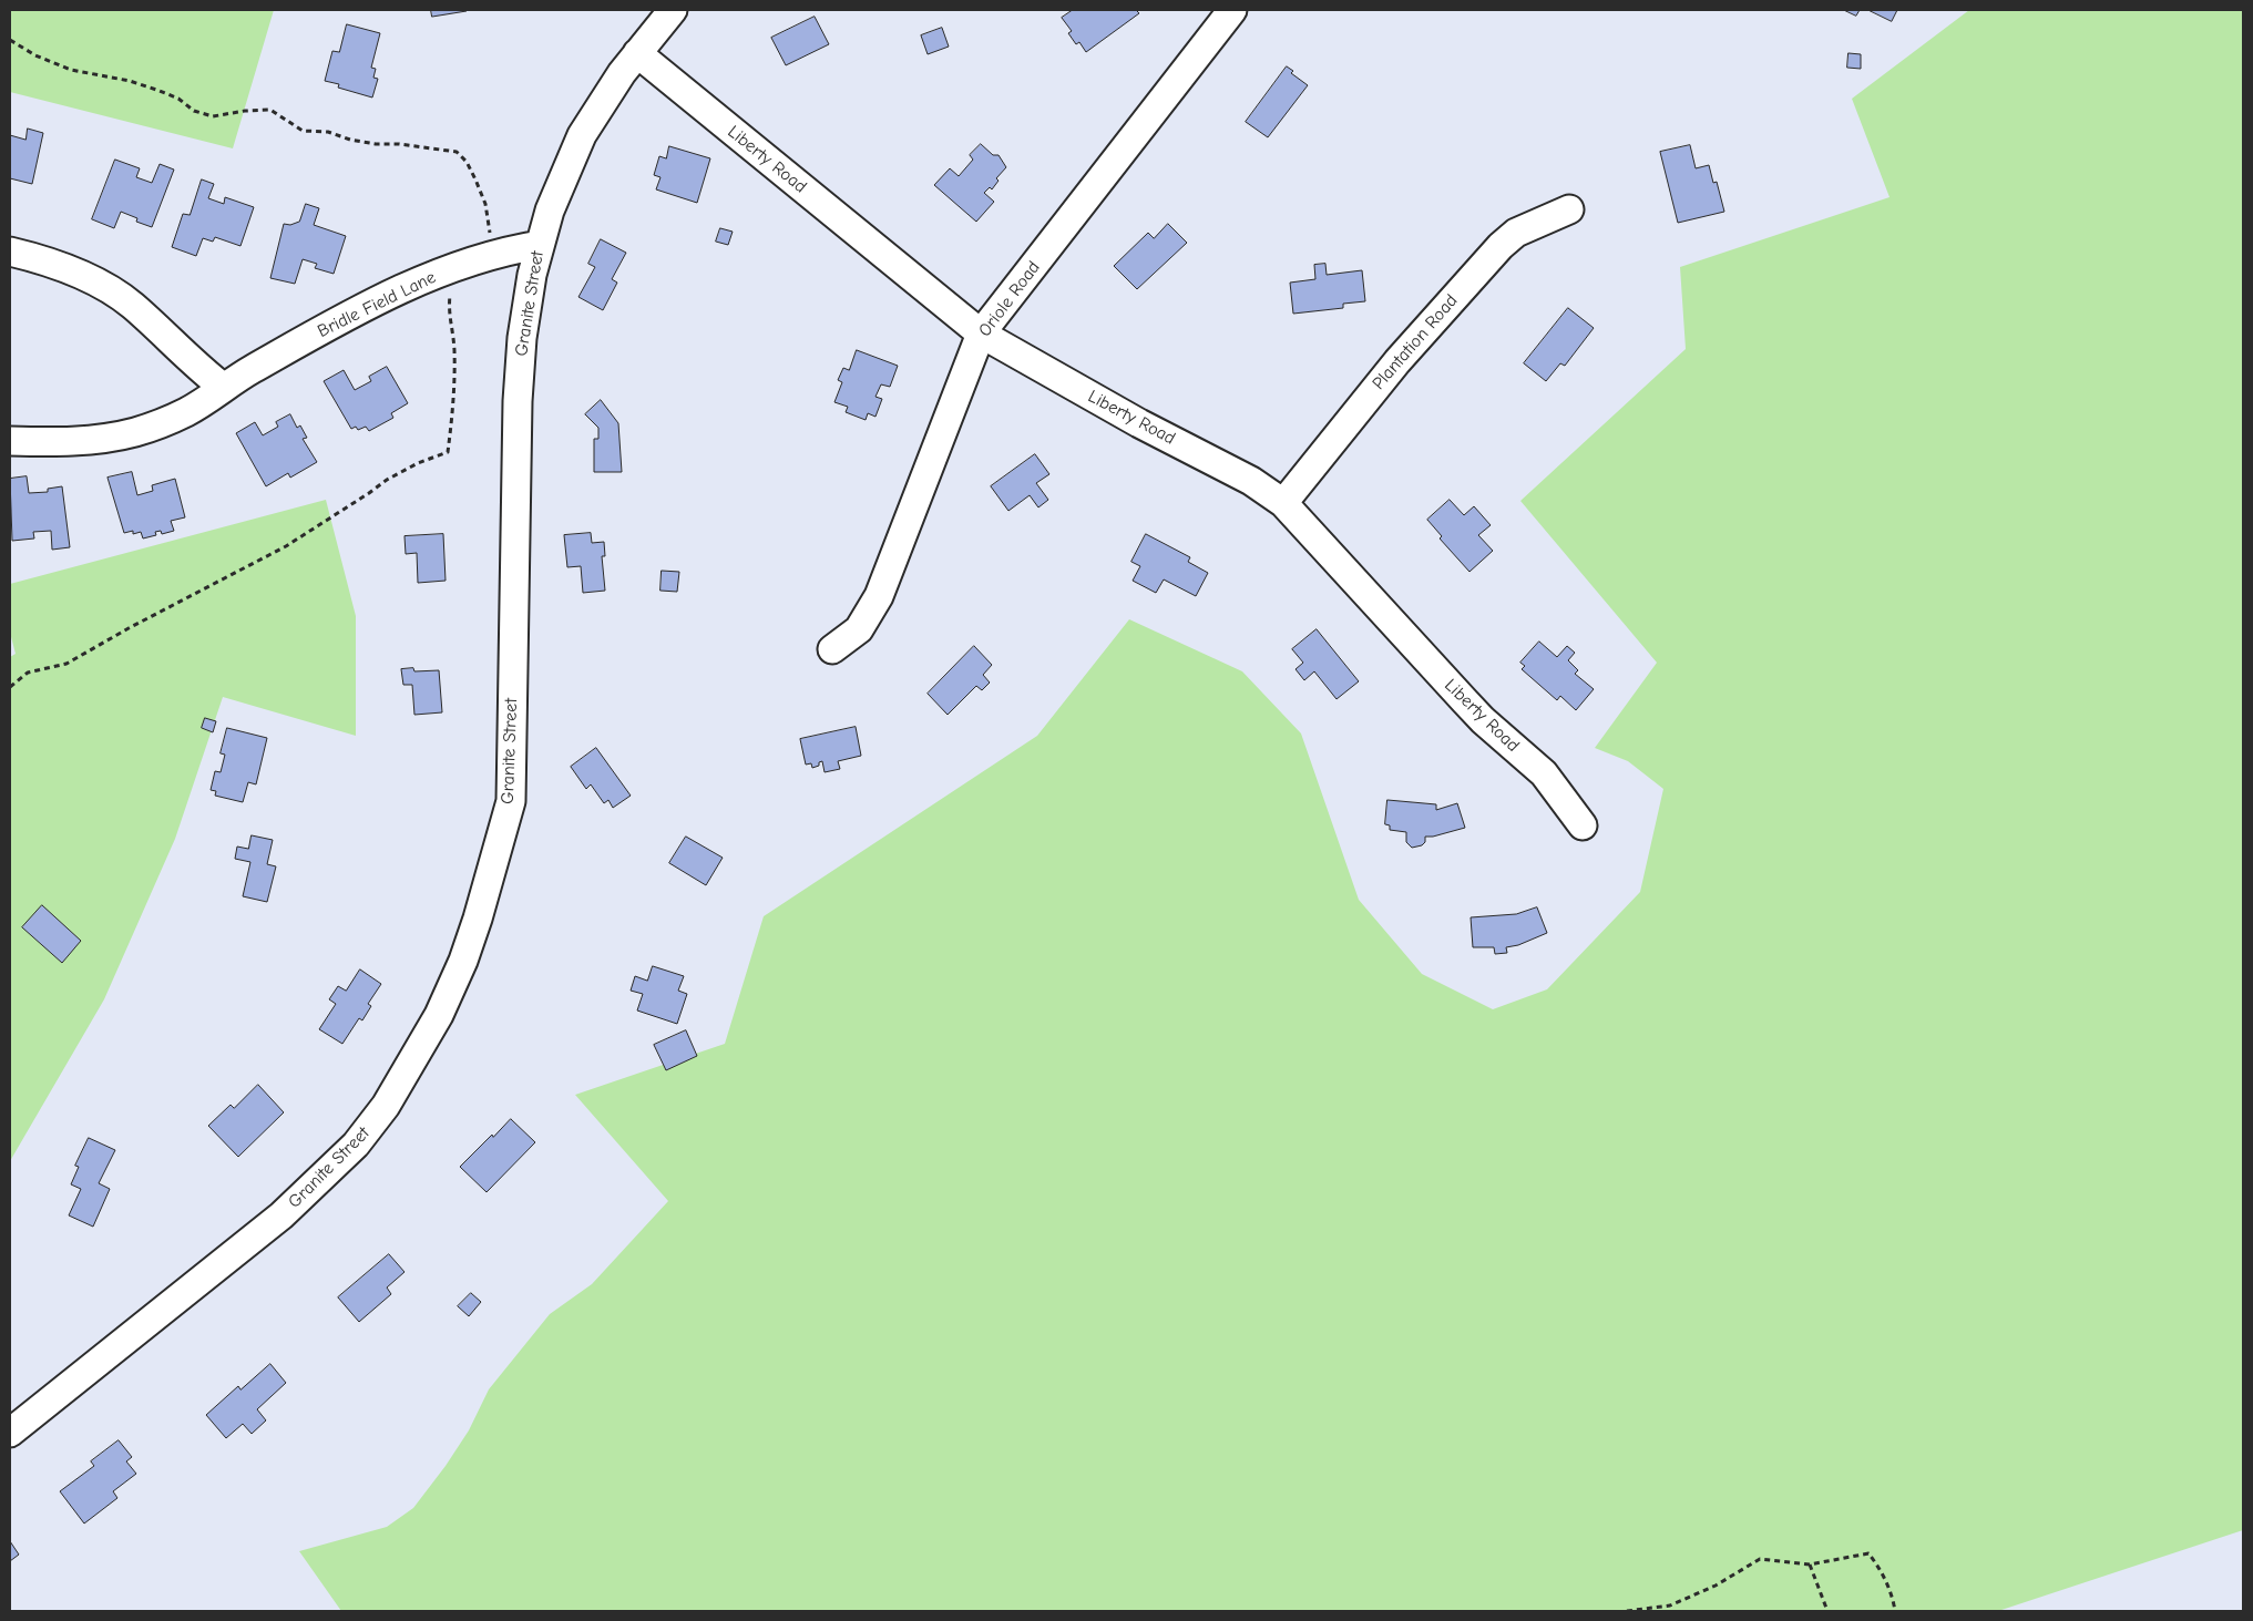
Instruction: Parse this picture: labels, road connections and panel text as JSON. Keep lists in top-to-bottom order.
{
  "streets": {
    "street": [
      "Liberty Road",
      "Oriole Road",
      "Granite Street",
      "Bridle Field Lane",
      "Plantation Road"
    ]
  },
  "crossings": [
    ["Liberty Road", "Oriole Road"],
    ["Liberty Road", "Granite Street"],
    ["Liberty Road", "Plantation Road"],
    ["Granite Street", "Bridle Field Lane"]
  ]
}
